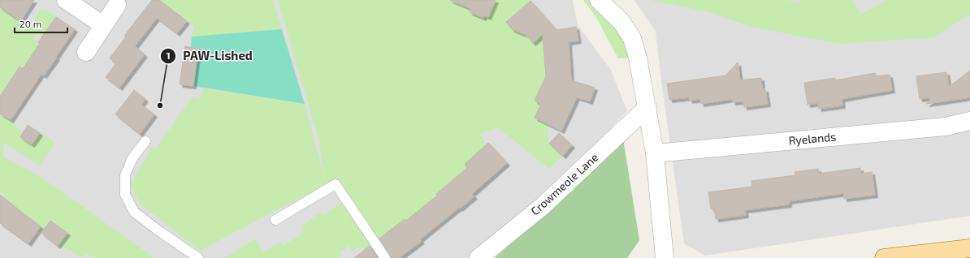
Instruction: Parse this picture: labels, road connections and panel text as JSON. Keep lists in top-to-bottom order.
{
  "streets": {
    "street": ["Ryelands", "Crowmeole Lane"]
  },
  "places": ["PAW-Lished"],
  "scale_bar": "20 m"
}
